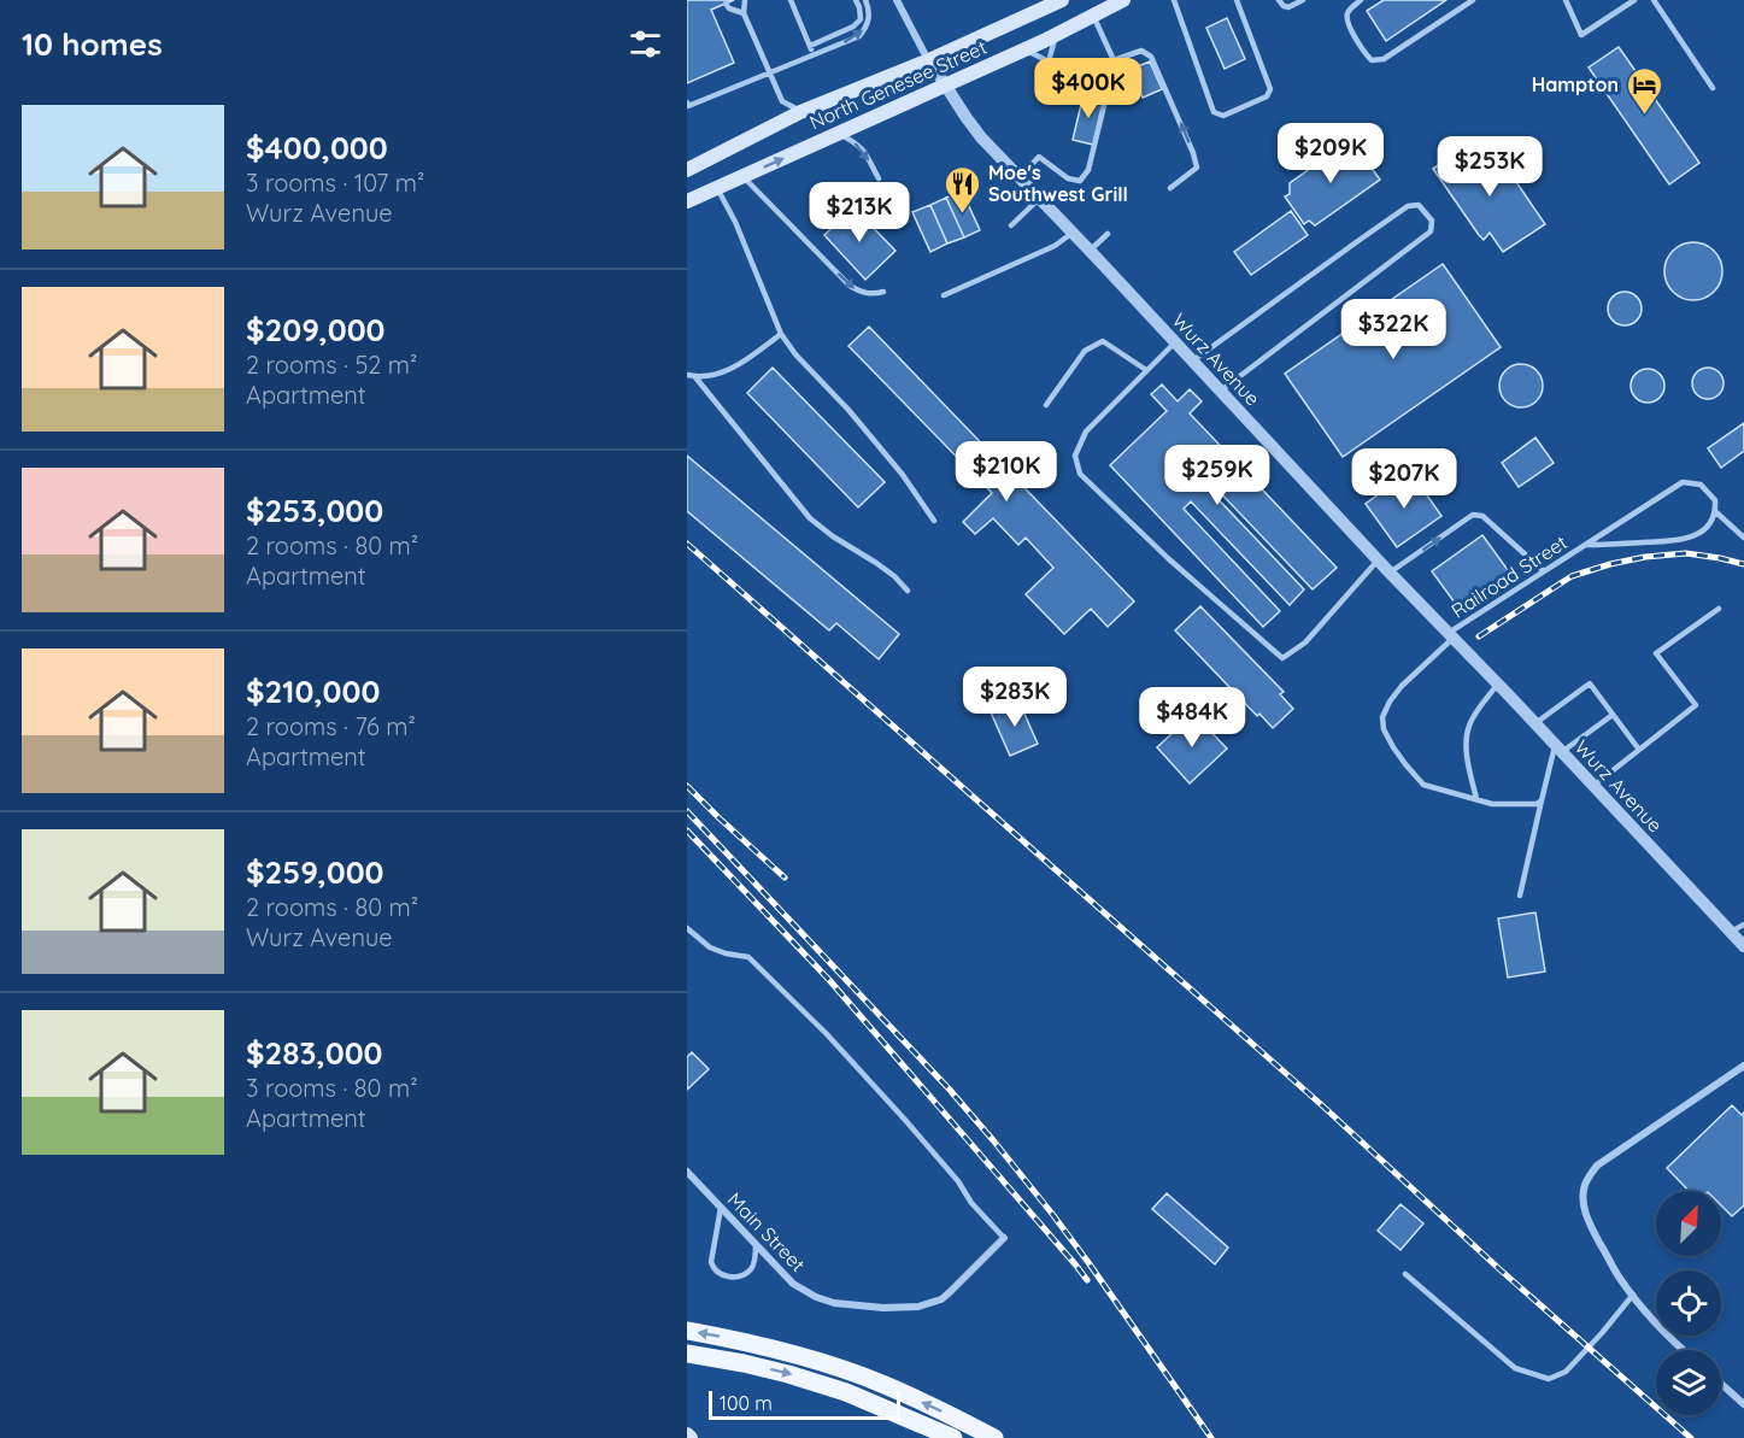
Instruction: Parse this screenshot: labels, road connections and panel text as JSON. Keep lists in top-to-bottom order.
{
  "streets": {
    "main road": ["North Genesee Street"],
    "street": ["Wurz Avenue", "Main Street"],
    "lane": ["Railroad Street"]
  },
  "crossings": [
    ["North Genesee Street", "Wurz Avenue"],
    ["Wurz Avenue", "Railroad Street"]
  ],
  "places": {
    "hotel": ["Hampton"],
    "restaurant": ["Moe's Southwest Grill"]
  },
  "scale_bar": "100 m",
  "north": "top right",
  "page": {
    "heading": "10 homes",
    "price": [
      "$400K",
      "$209K",
      "$253K",
      "$213K",
      "$322K",
      "$210K",
      "$259K",
      "$207K",
      "$283K",
      "$484K"
    ],
    "list": [
      {
        "name": "$400,000",
        "note": "3 rooms · 107 m² · Wurz Avenue"
      },
      {
        "name": "$209,000",
        "note": "2 rooms · 52 m² · Apartment"
      },
      {
        "name": "$253,000",
        "note": "2 rooms · 80 m² · Apartment"
      },
      {
        "name": "$210,000",
        "note": "2 rooms · 76 m² · Apartment"
      },
      {
        "name": "$259,000",
        "note": "2 rooms · 80 m² · Wurz Avenue"
      },
      {
        "name": "$283,000",
        "note": "3 rooms · 80 m² · Apartment"
      }
    ],
    "scale": "100 m"
  }
}
